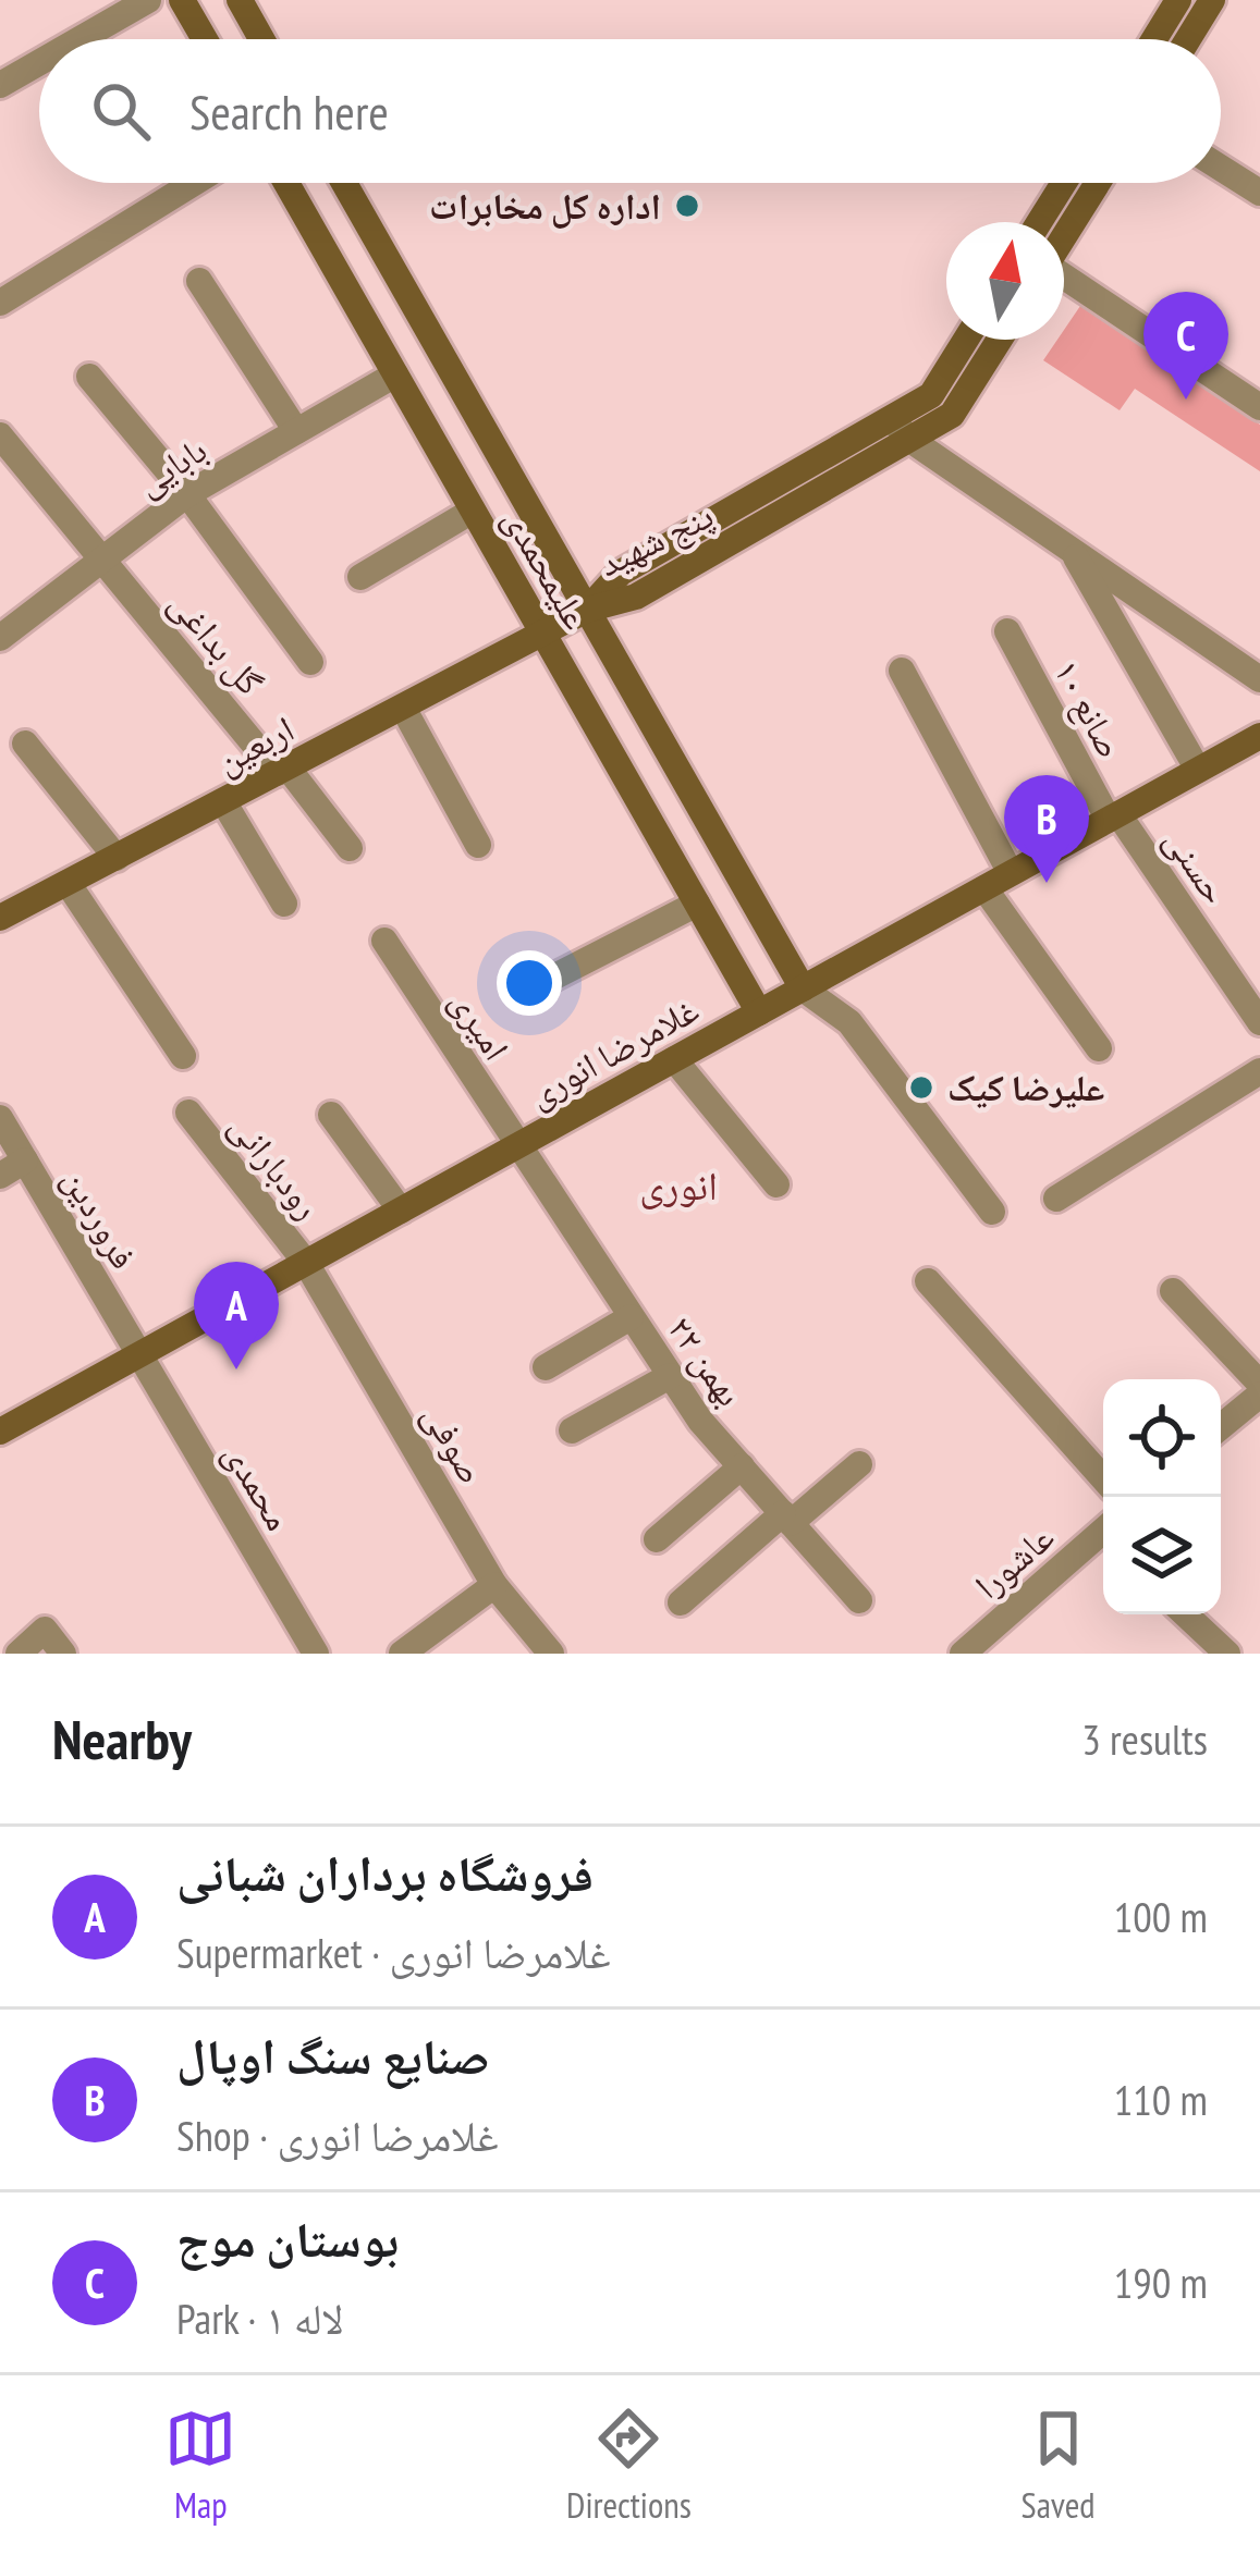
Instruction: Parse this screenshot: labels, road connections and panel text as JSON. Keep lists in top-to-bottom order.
{
  "streets": {
    "street": [
      "بابایی",
      "پنج شهید",
      "علیمحمدی",
      "گل بداغی",
      "صانع ۱۰",
      "اربعین",
      "حسنی",
      "امیری",
      "غلامرضا انوری",
      "رودبارانی",
      "فروردین",
      "۲۲ بهمن",
      "صوفی",
      "محمدی",
      "عاشورا"
    ]
  },
  "crossings": [
    ["بابایی", "علیمحمدی"],
    ["بابایی", "گل بداغی"],
    ["پنج شهید", "علیمحمدی"],
    ["پنج شهید", "اربعین"],
    ["علیمحمدی", "اربعین"],
    ["علیمحمدی", "غلامرضا انوری"],
    ["گل بداغی", "اربعین"],
    ["صانع ۱۰", "حسنی"],
    ["صانع ۱۰", "غلامرضا انوری"],
    ["حسنی", "غلامرضا انوری"],
    ["امیری", "غلامرضا انوری"],
    ["امیری", "۲۲ بهمن"],
    ["غلامرضا انوری", "رودبارانی"],
    ["غلامرضا انوری", "فروردین"],
    ["غلامرضا انوری", "۲۲ بهمن"],
    ["غلامرضا انوری", "صوفی"],
    ["غلامرضا انوری", "محمدی"],
    ["رودبارانی", "صوفی"],
    ["فروردین", "محمدی"]
  ],
  "districts": ["انوری"],
  "places": ["اداره کل مخابرات", "علیرضا کیک"],
  "north": "top",
  "page": {
    "search": "Search here",
    "pins": ["C", "B", "A"],
    "heading": ["Nearby", "3 results"],
    "list": [
      {
        "mark": "A",
        "name": "فروشگاه برداران شبانی",
        "note": "Supermarket · غلامرضا انوری",
        "value": "100 m"
      },
      {
        "mark": "B",
        "name": "صنایع سنگ اوپال",
        "note": "Shop · غلامرضا انوری",
        "value": "110 m"
      },
      {
        "mark": "C",
        "name": "بوستان موج",
        "note": "Park · لاله ۱",
        "value": "190 m"
      }
    ],
    "nav": ["Map", "Directions", "Saved"]
  }
}
